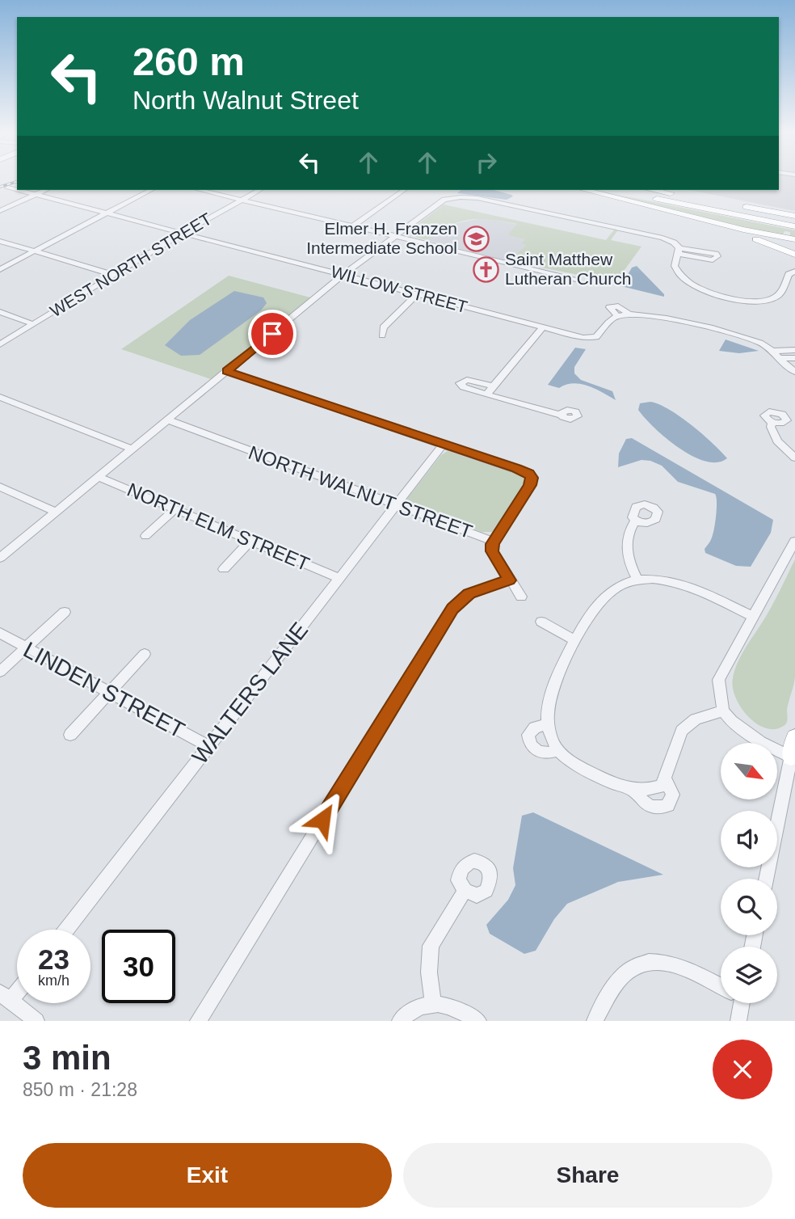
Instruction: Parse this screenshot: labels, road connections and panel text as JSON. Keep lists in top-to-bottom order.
{
  "streets": {
    "street": [
      "WEST NORTH STREET",
      "WILLOW STREET",
      "NORTH WALNUT STREET",
      "NORTH ELM STREET",
      "LINDEN STREET",
      "WALTERS LANE"
    ]
  },
  "crossings": [
    ["WEST NORTH STREET", "WILLOW STREET"],
    ["NORTH WALNUT STREET", "WALTERS LANE"],
    ["NORTH ELM STREET", "WALTERS LANE"],
    ["LINDEN STREET", "WALTERS LANE"]
  ],
  "places": {
    "school or university": ["Elmer H. Franzen Intermediate School"],
    "church": ["Saint Matthew Lutheran Church"]
  },
  "north": "bottom right",
  "page": {
    "turn": ["260 m", "North Walnut Street"],
    "speed": "23 km/h",
    "limit": "30",
    "heading": ["3 min", "850 m · 21:28"],
    "buttons": ["Exit", "Share"]
  }
}
